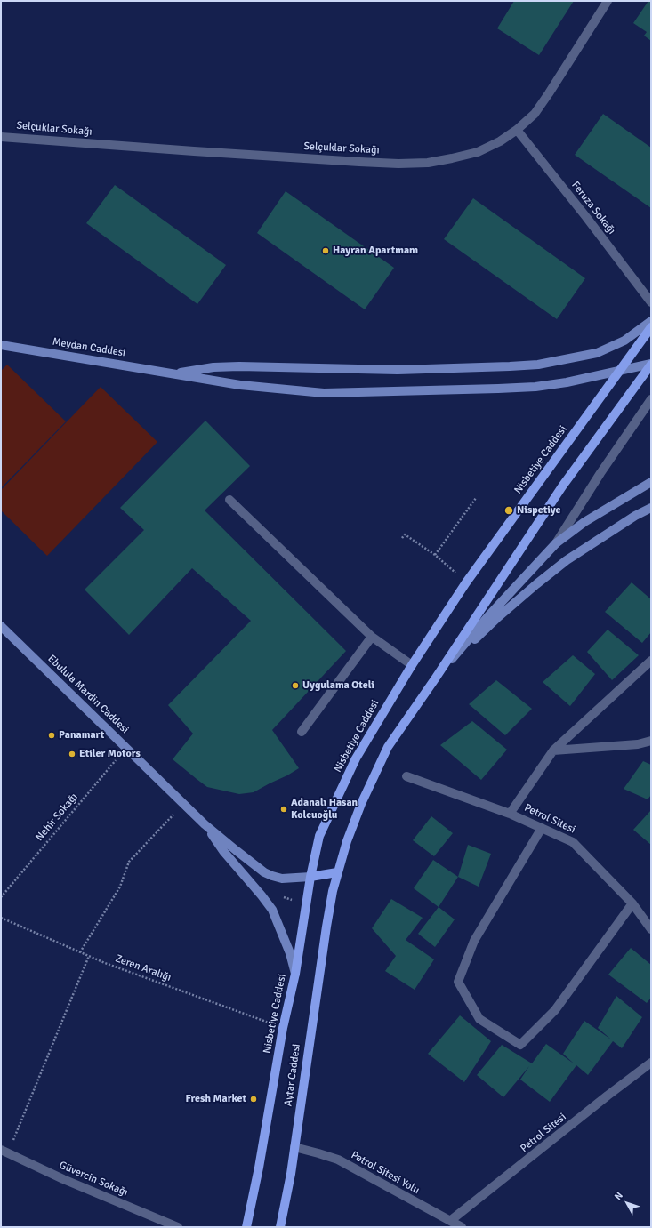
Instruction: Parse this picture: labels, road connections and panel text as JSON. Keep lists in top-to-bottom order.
{
  "streets": {
    "main road": [
      "Meydan Caddesi",
      "Nisbetiye Caddesi",
      "Ebulula Mardin Caddesi",
      "Aytar Caddesi"
    ],
    "street": [
      "Selçuklar Sokağı",
      "Feruza Sokağı",
      "Petrol Sitesi",
      "Petrol Sitesi Yolu",
      "Güvercin Sokağı"
    ],
    "path": ["Nehir Sokağı", "Zeren Aralığı"]
  },
  "crossings": [
    ["Selçuklar Sokağı", "Feruza Sokağı"],
    ["Nisbetiye Caddesi", "Zeren Aralığı"],
    ["Ebulula Mardin Caddesi", "Nehir Sokağı"],
    ["Petrol Sitesi", "Petrol Sitesi Yolu"],
    ["Aytar Caddesi", "Petrol Sitesi Yolu"]
  ],
  "places": [
    "Hayran Apartmanı",
    "Nispetiye",
    "Uygulama Oteli",
    "Panamart",
    "Etiler Motors",
    "Adanalı Hasan Kolcuoğlu",
    "Fresh Market"
  ],
  "north": "top left"
}
